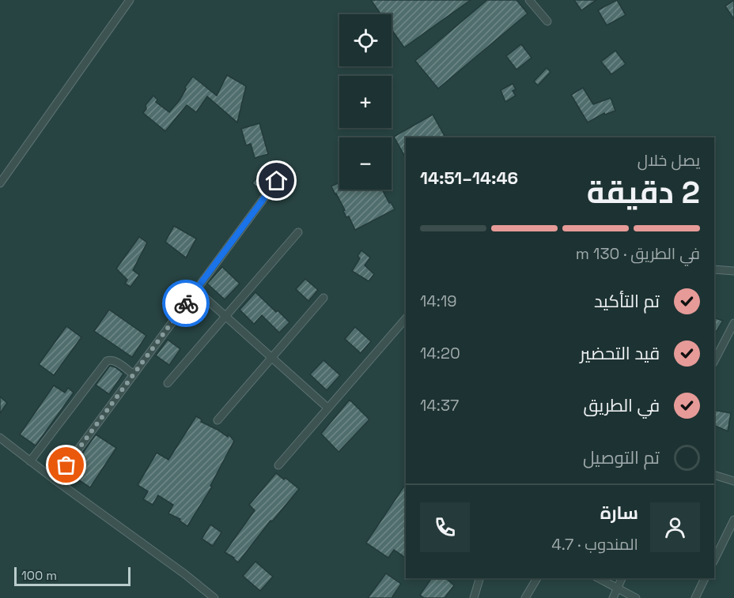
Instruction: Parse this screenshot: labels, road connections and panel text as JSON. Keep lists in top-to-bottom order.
{
  "scale_bar": "100 m",
  "page": {
    "map_buttons": ["+", "−"],
    "heading": ["2 دقيقة", "يصل خلال", "14:46–14:51"],
    "panel": ["سارة", "المندوب · 4.7"],
    "bar": "في الطريق · 130 m",
    "list": [
      ["تم التأكيد", "14:19"],
      ["قيد التحضير", "14:20"],
      ["في الطريق", "14:37"],
      "تم التوصيل"
    ],
    "scale": "100 m"
  }
}
